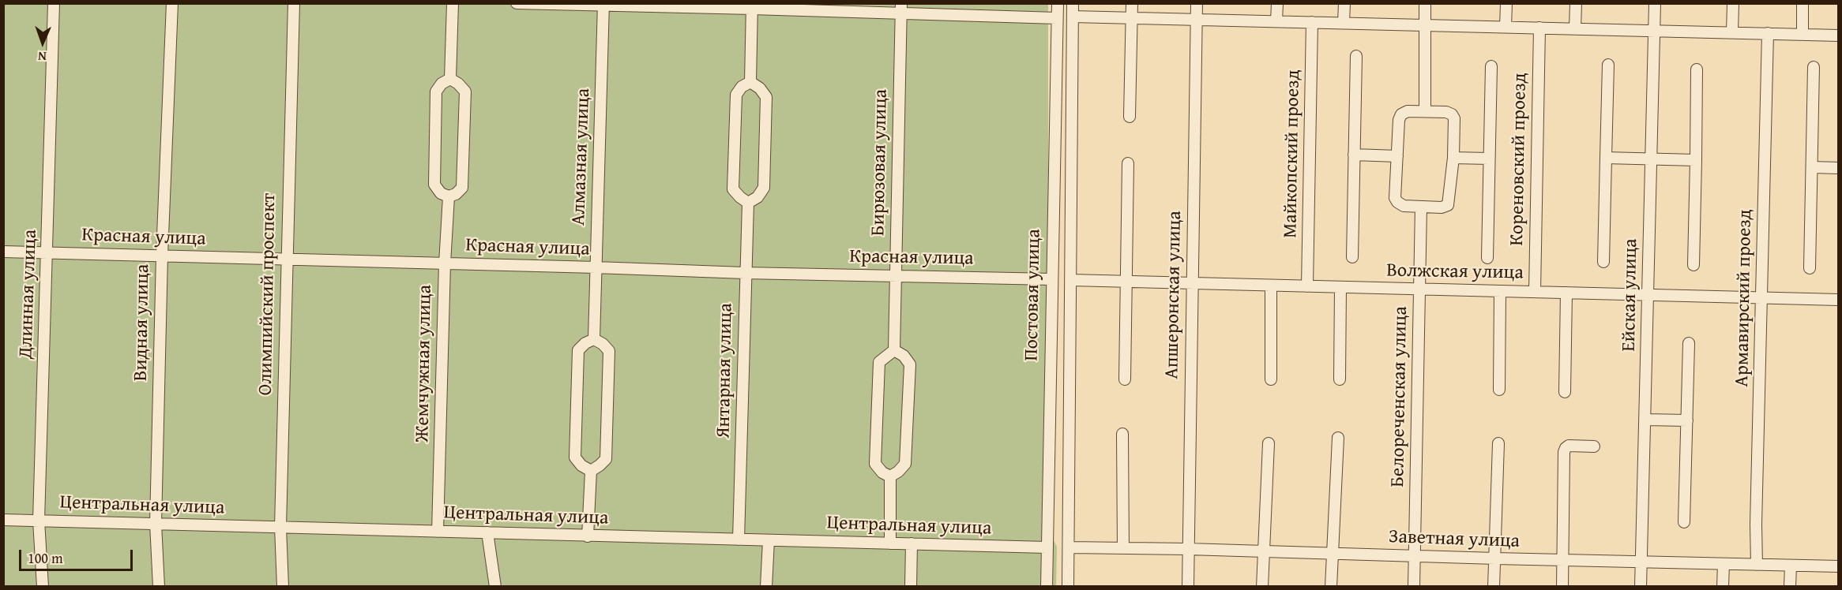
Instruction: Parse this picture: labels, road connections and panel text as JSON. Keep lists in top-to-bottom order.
{
  "streets": {
    "street": [
      "Майкопский проезд",
      "Алмазная улица",
      "Кореновский проезд",
      "Бирюзовая улица",
      "Красная улица",
      "Волжская улица",
      "Длинная улица",
      "Олимпийский проспект",
      "Постовая улица",
      "Апшеронская улица",
      "Ейская улица",
      "Армавирский проезд",
      "Видная улица",
      "Жемчужная улица",
      "Янтарная улица",
      "Белореченская улица",
      "Центральная улица",
      "Заветная улица"
    ]
  },
  "crossings": [
    ["Майкопский проезд", "Волжская улица"],
    ["Алмазная улица", "Красная улица"],
    ["Кореновский проезд", "Волжская улица"],
    ["Бирюзовая улица", "Красная улица"],
    ["Красная улица", "Длинная улица"],
    ["Красная улица", "Олимпийский проспект"],
    ["Красная улица", "Постовая улица"],
    ["Красная улица", "Видная улица"],
    ["Красная улица", "Жемчужная улица"],
    ["Красная улица", "Янтарная улица"],
    ["Волжская улица", "Постовая улица"],
    ["Волжская улица", "Апшеронская улица"],
    ["Волжская улица", "Ейская улица"],
    ["Волжская улица", "Армавирский проезд"],
    ["Волжская улица", "Белореченская улица"],
    ["Длинная улица", "Центральная улица"],
    ["Олимпийский проспект", "Центральная улица"],
    ["Постовая улица", "Центральная улица"],
    ["Постовая улица", "Заветная улица"],
    ["Апшеронская улица", "Заветная улица"],
    ["Ейская улица", "Заветная улица"],
    ["Армавирский проезд", "Заветная улица"],
    ["Видная улица", "Центральная улица"],
    ["Жемчужная улица", "Центральная улица"],
    ["Янтарная улица", "Центральная улица"],
    ["Белореченская улица", "Заветная улица"]
  ],
  "scale_bar": "100 m",
  "north": "bottom"
}
